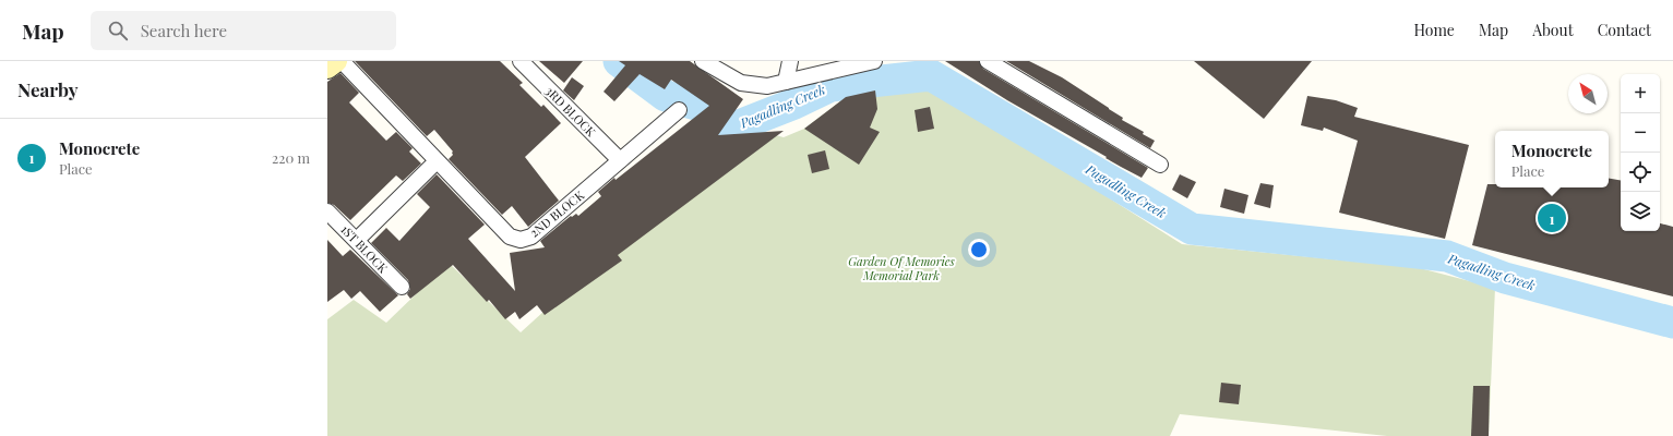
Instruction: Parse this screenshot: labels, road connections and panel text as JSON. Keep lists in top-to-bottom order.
{
  "streets": {
    "street": ["3RD BLOCK", "2ND BLOCK", "1ST BLOCK"]
  },
  "crossings": [
    ["3RD BLOCK", "2ND BLOCK"]
  ],
  "water": ["Pagadling Creek"],
  "parks": ["Garden Of Memories Memorial Park"],
  "north": "top left",
  "page": {
    "header": "Map",
    "search": "Search here",
    "nav": [
      "Home",
      "Map",
      "About",
      "Contact"
    ],
    "heading": "Nearby",
    "map_buttons": ["+", "−"],
    "list": [
      {
        "mark": "1",
        "name": "Monocrete",
        "note": "Place",
        "value": "220 m"
      }
    ],
    "popup": ["Monocrete", "Place"],
    "pins": "1"
  }
}
